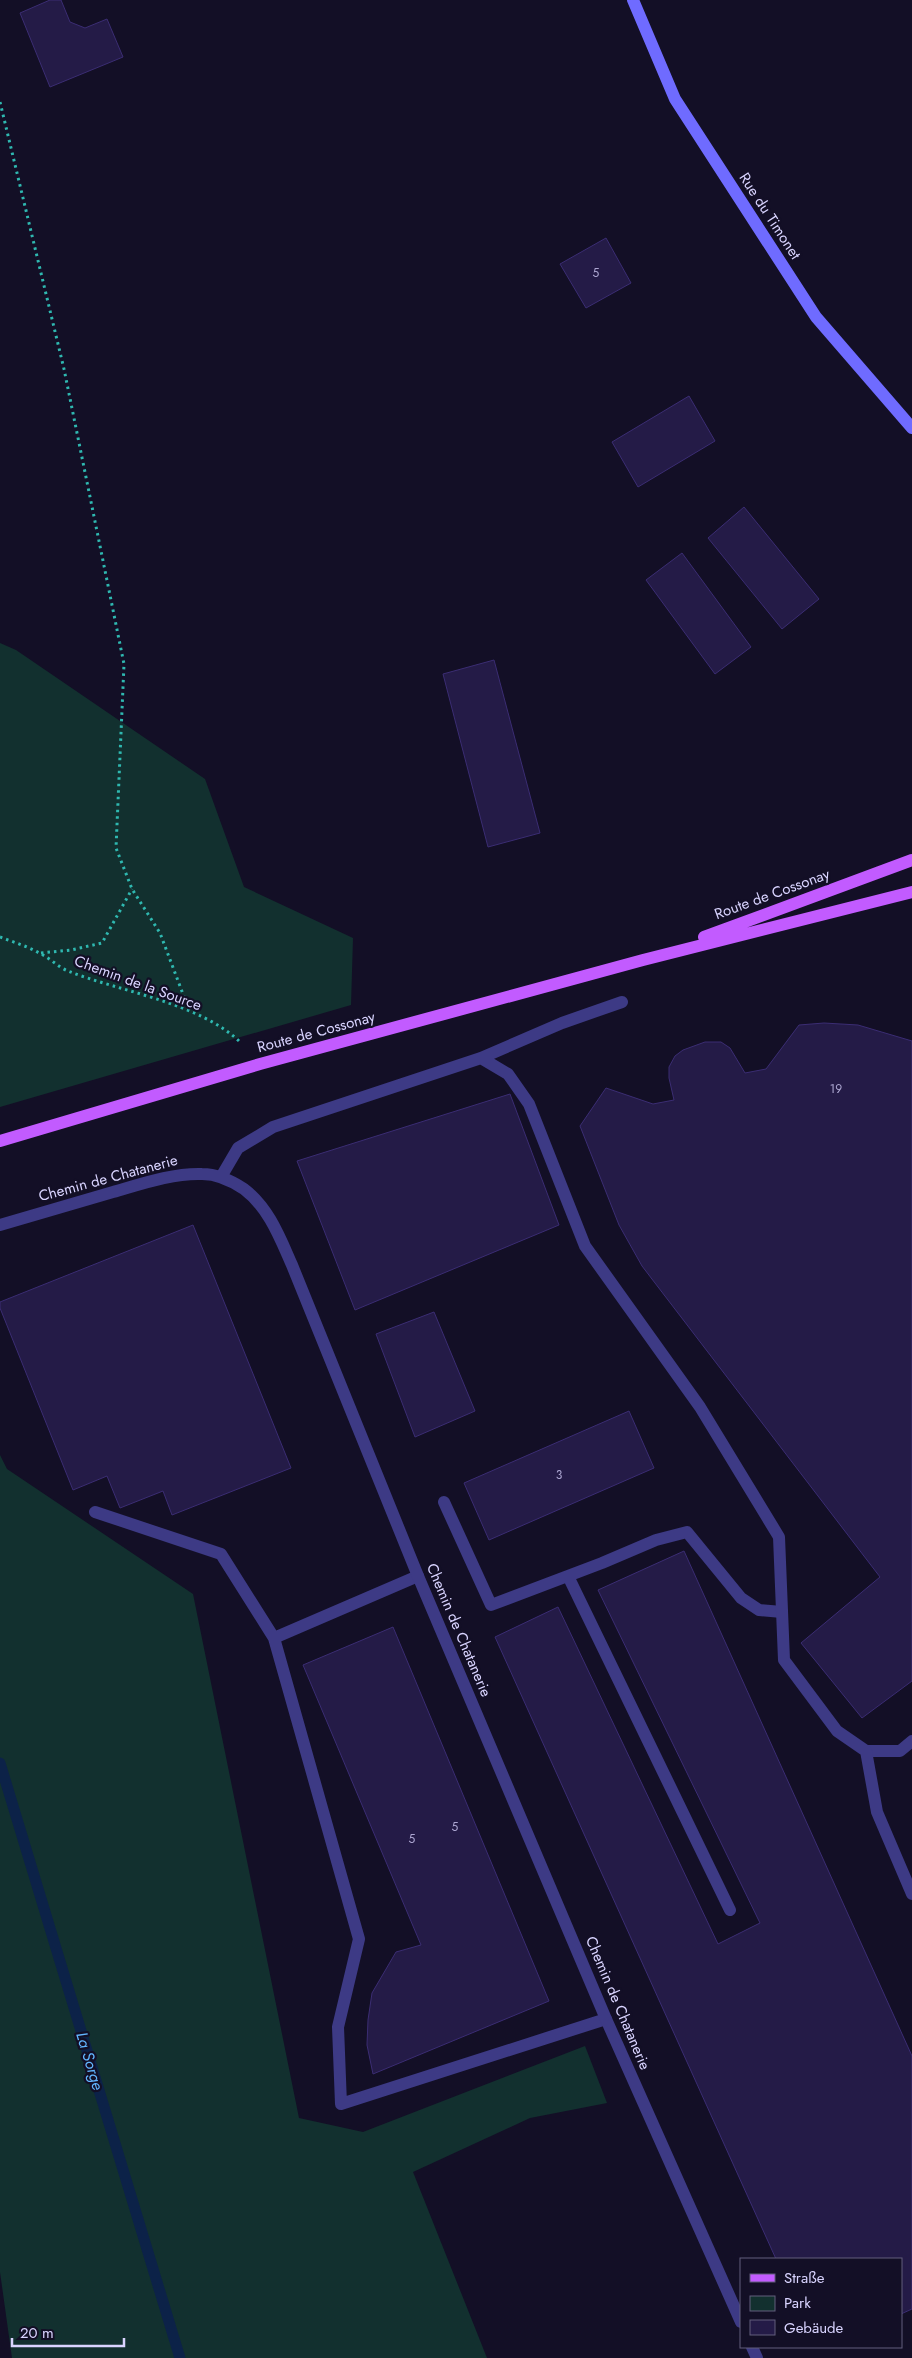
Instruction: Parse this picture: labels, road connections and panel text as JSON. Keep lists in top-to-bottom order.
{
  "streets": {
    "main road": ["Rue du Timonet", "Route de Cossonay"],
    "street": ["Chemin de Chatanerie"],
    "path": ["Chemin de la Source"]
  },
  "crossings": [
    ["Route de Cossonay", "Chemin de la Source"]
  ],
  "water": ["La Sorge"],
  "house_numbers": [
    "5",
    "19",
    "3",
    "5",
    "5"
  ],
  "legend": ["Straße", "Park", "Gebäude"],
  "scale_bar": "20 m"
}
